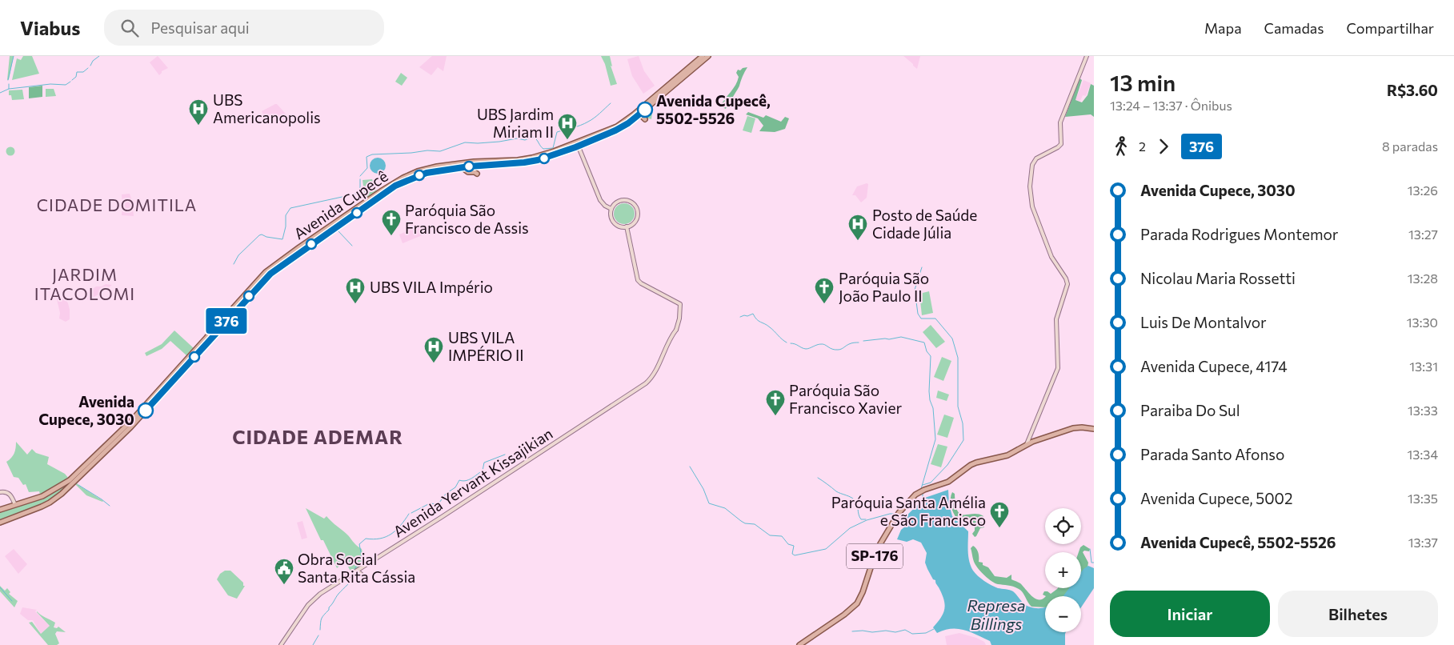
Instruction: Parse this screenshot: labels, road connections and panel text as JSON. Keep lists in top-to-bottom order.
{
  "streets": {
    "main road": ["Avenida Cupecê", "Avenida Yervant Kissajikian", "SP-176"]
  },
  "districts": ["CIDADE DOMITILA", "JARDIM ITACOLOMI", "CIDADE ADEMAR"],
  "water": ["Represa Billings"],
  "places": {
    "other": ["Avenida Cupecê, 5502-5526", "Avenida Cupece, 3030"],
    "hospital": [
      "UBS Americanopolis",
      "UBS Jardim Miriam II",
      "Posto de Saúde Cidade Júlia",
      "UBS VILA Império",
      "UBS VILA IMPÉRIO II"
    ],
    "church": [
      "Paróquia São Francisco de Assis",
      "Paróquia São João Paulo II",
      "Paróquia São Francisco Xavier",
      "Paróquia Santa Amélia e São Francisco"
    ],
    "public building": ["Obra Social Santa Rita Cássia"]
  },
  "lines": ["bus line 376"],
  "page": {
    "header": "Viabus",
    "search": "Pesquisar aqui",
    "nav": ["Mapa", "Camadas", "Compartilhar"],
    "on_map": "376",
    "heading": ["13 min", "13:24 – 13:37 · Ônibus", "R$3.60"],
    "legs": ["2", "376", "8 paradas"],
    "list": [
      {
        "name": "Avenida Cupece, 3030",
        "value": "13:26"
      },
      {
        "name": "Parada Rodrigues Montemor",
        "value": "13:27"
      },
      {
        "name": "Nicolau Maria Rossetti",
        "value": "13:28"
      },
      {
        "name": "Luis De Montalvor",
        "value": "13:30"
      },
      {
        "name": "Avenida Cupece, 4174",
        "value": "13:31"
      },
      {
        "name": "Paraiba Do Sul",
        "value": "13:33"
      },
      {
        "name": "Parada Santo Afonso",
        "value": "13:34"
      },
      {
        "name": "Avenida Cupece, 5002",
        "value": "13:35"
      },
      {
        "name": "Avenida Cupecê, 5502-5526",
        "value": "13:37"
      }
    ],
    "map_buttons": ["+", "−"],
    "buttons": ["Iniciar", "Bilhetes"]
  }
}
